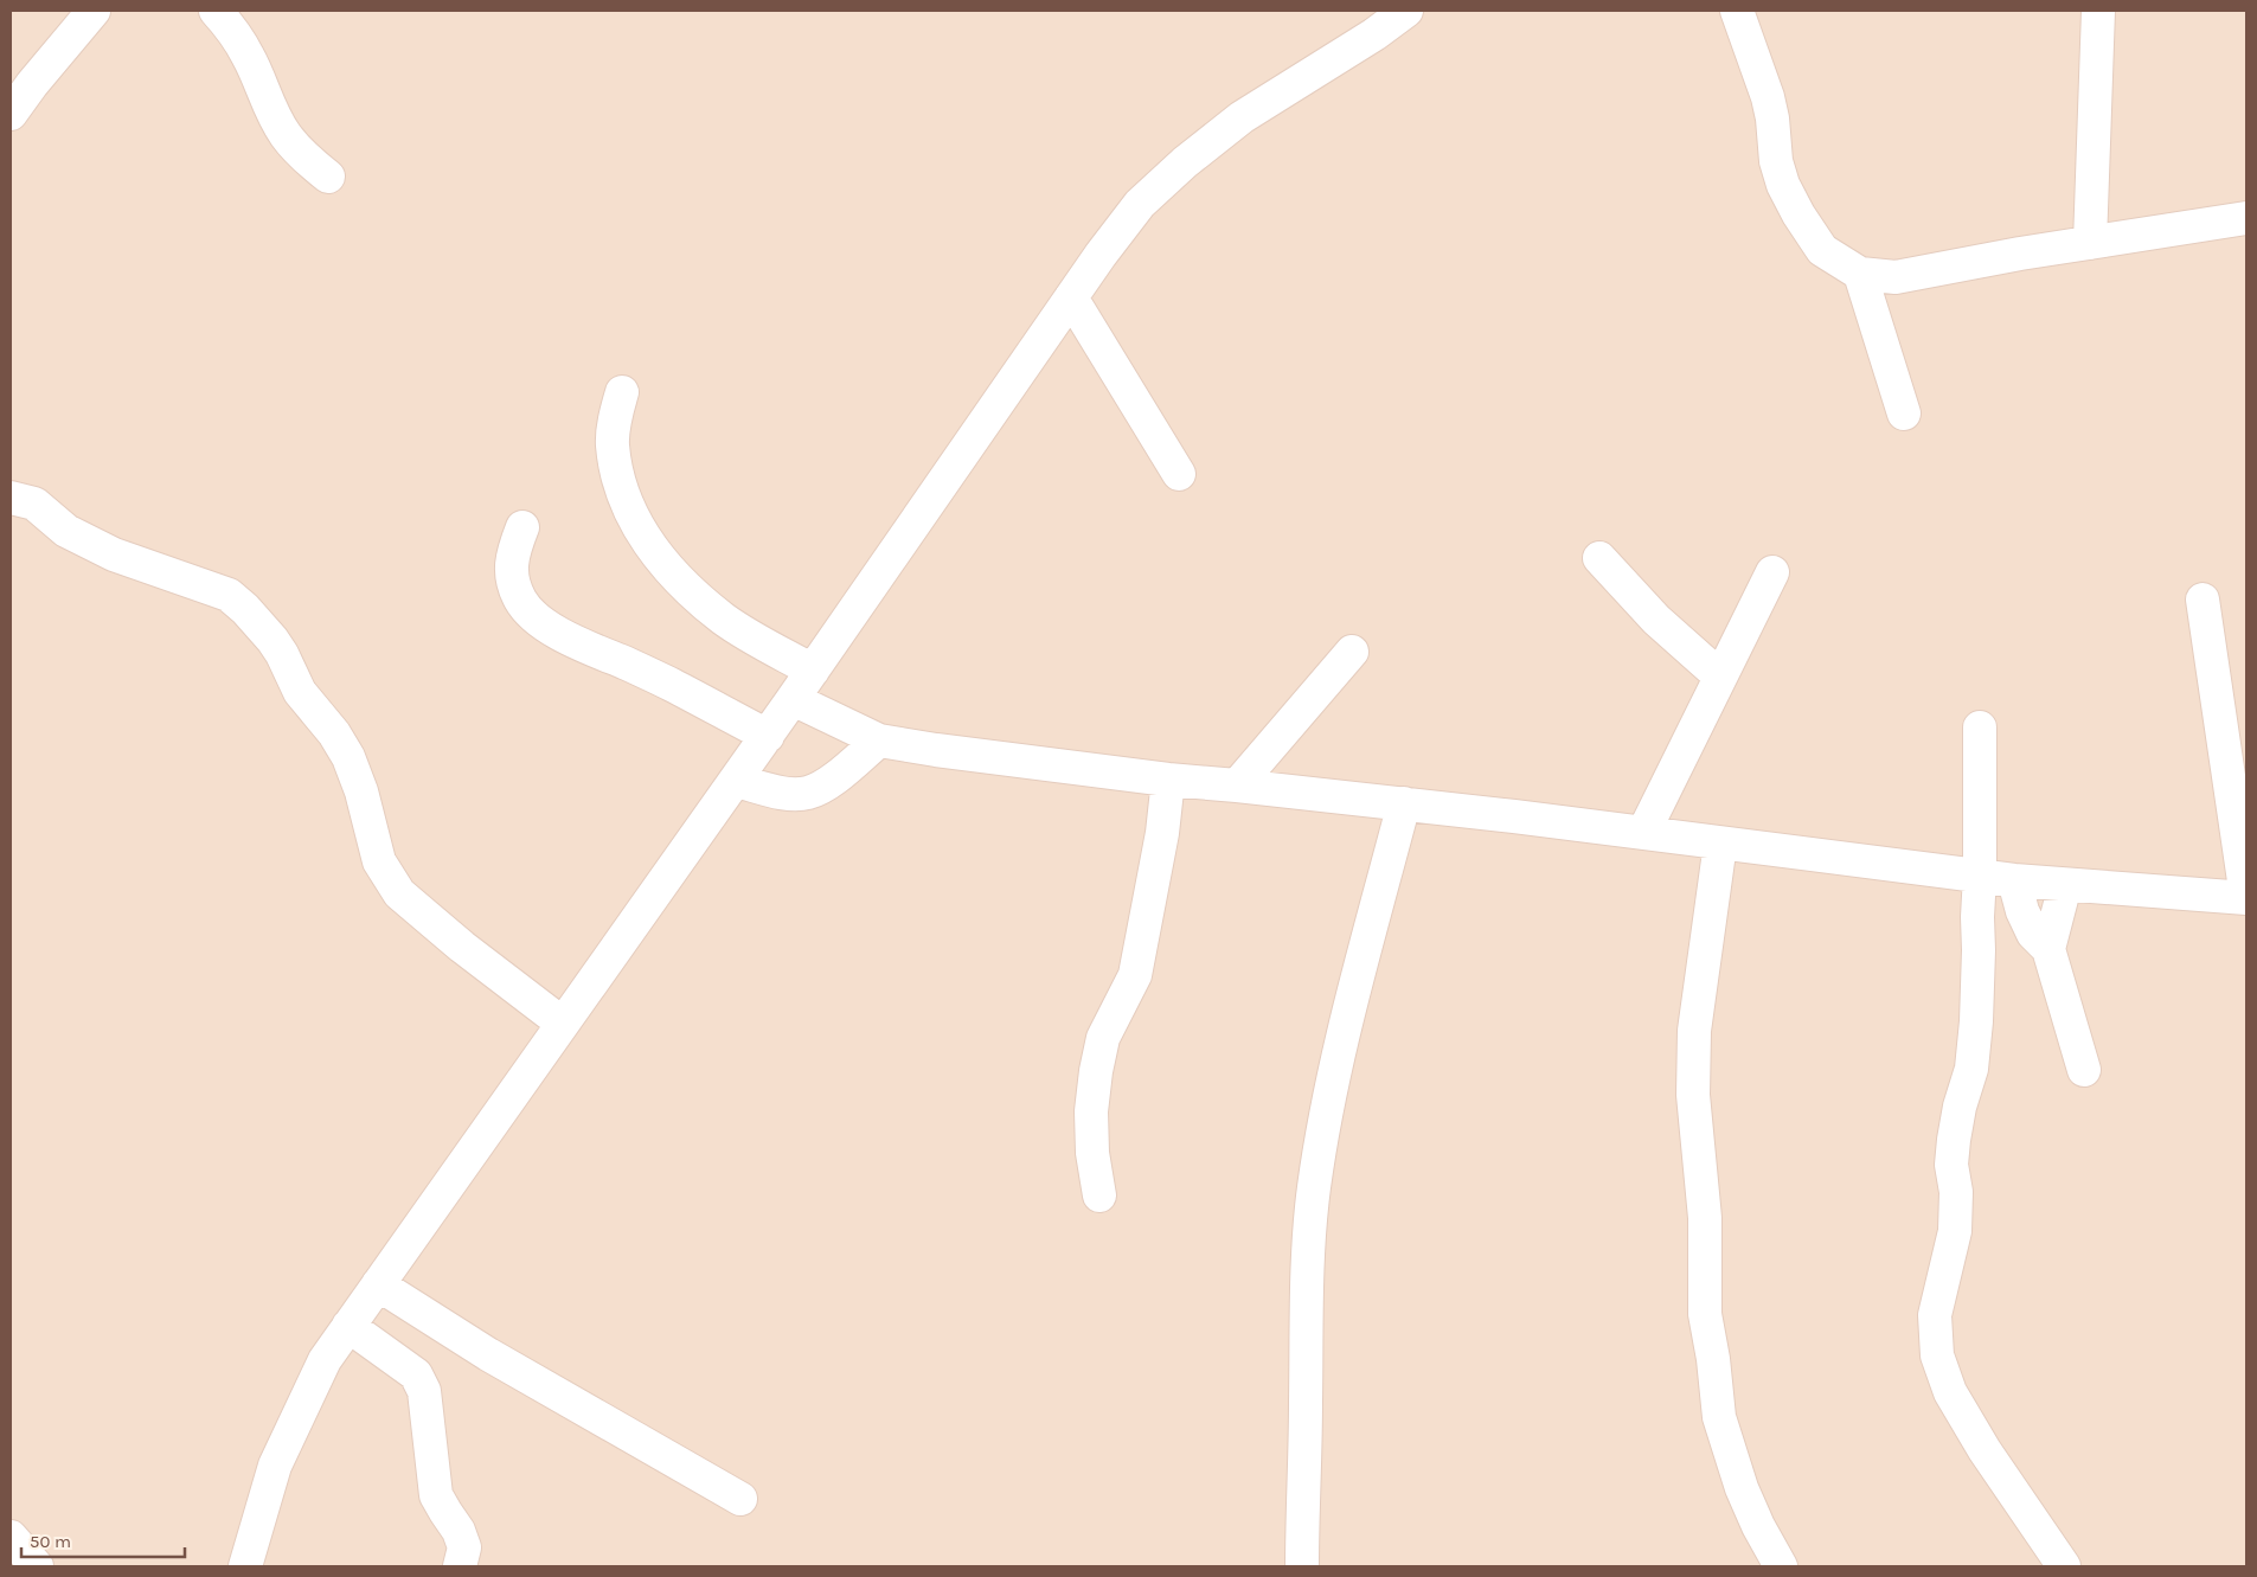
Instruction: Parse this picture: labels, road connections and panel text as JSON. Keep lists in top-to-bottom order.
{
  "scale_bar": "50 m"
}
